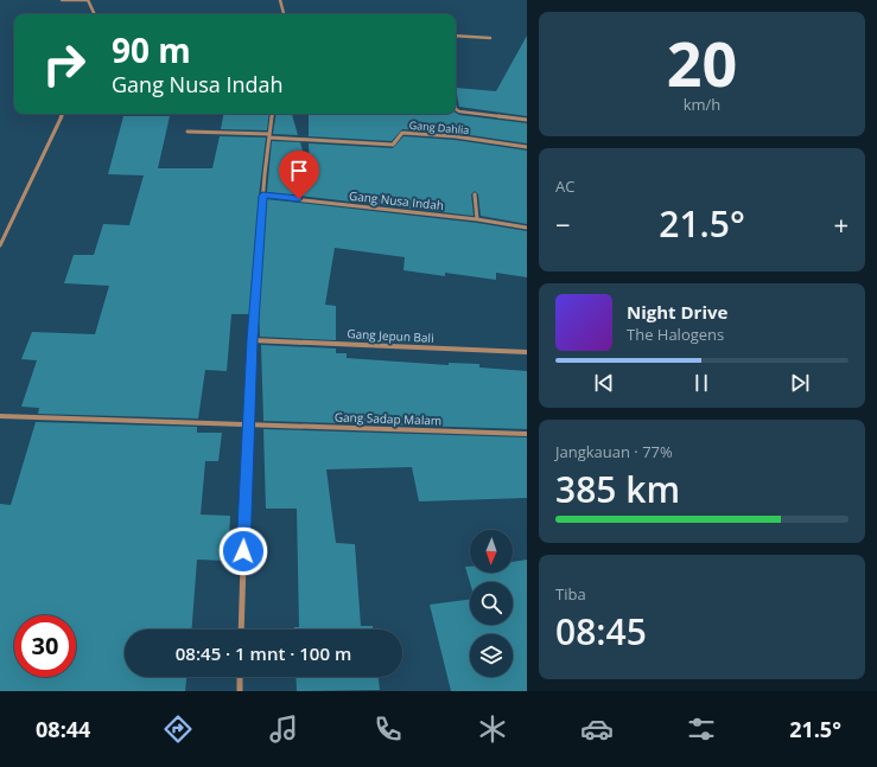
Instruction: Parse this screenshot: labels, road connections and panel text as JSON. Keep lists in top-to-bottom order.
{
  "streets": {
    "street": [
      "Gang Dahlia",
      "Gang Nusa Indah",
      "Gang Jepun Bali",
      "Gang Sadap Malam"
    ]
  },
  "north": "bottom",
  "page": {
    "tile": [
      ["20", "km/h"],
      "AC",
      ["Jangkauan · 77%", "385 km"],
      ["Tiba", "08:45"]
    ],
    "turn": ["90 m", "Gang Nusa Indah"],
    "heat": ["−", "21.5°", "+"],
    "song": ["Night Drive", "The Halogens"],
    "limit": "30",
    "trip": "08:45 · 1 mnt · 100 m",
    "tabs": ["08:44", "21.5°"]
  }
}
